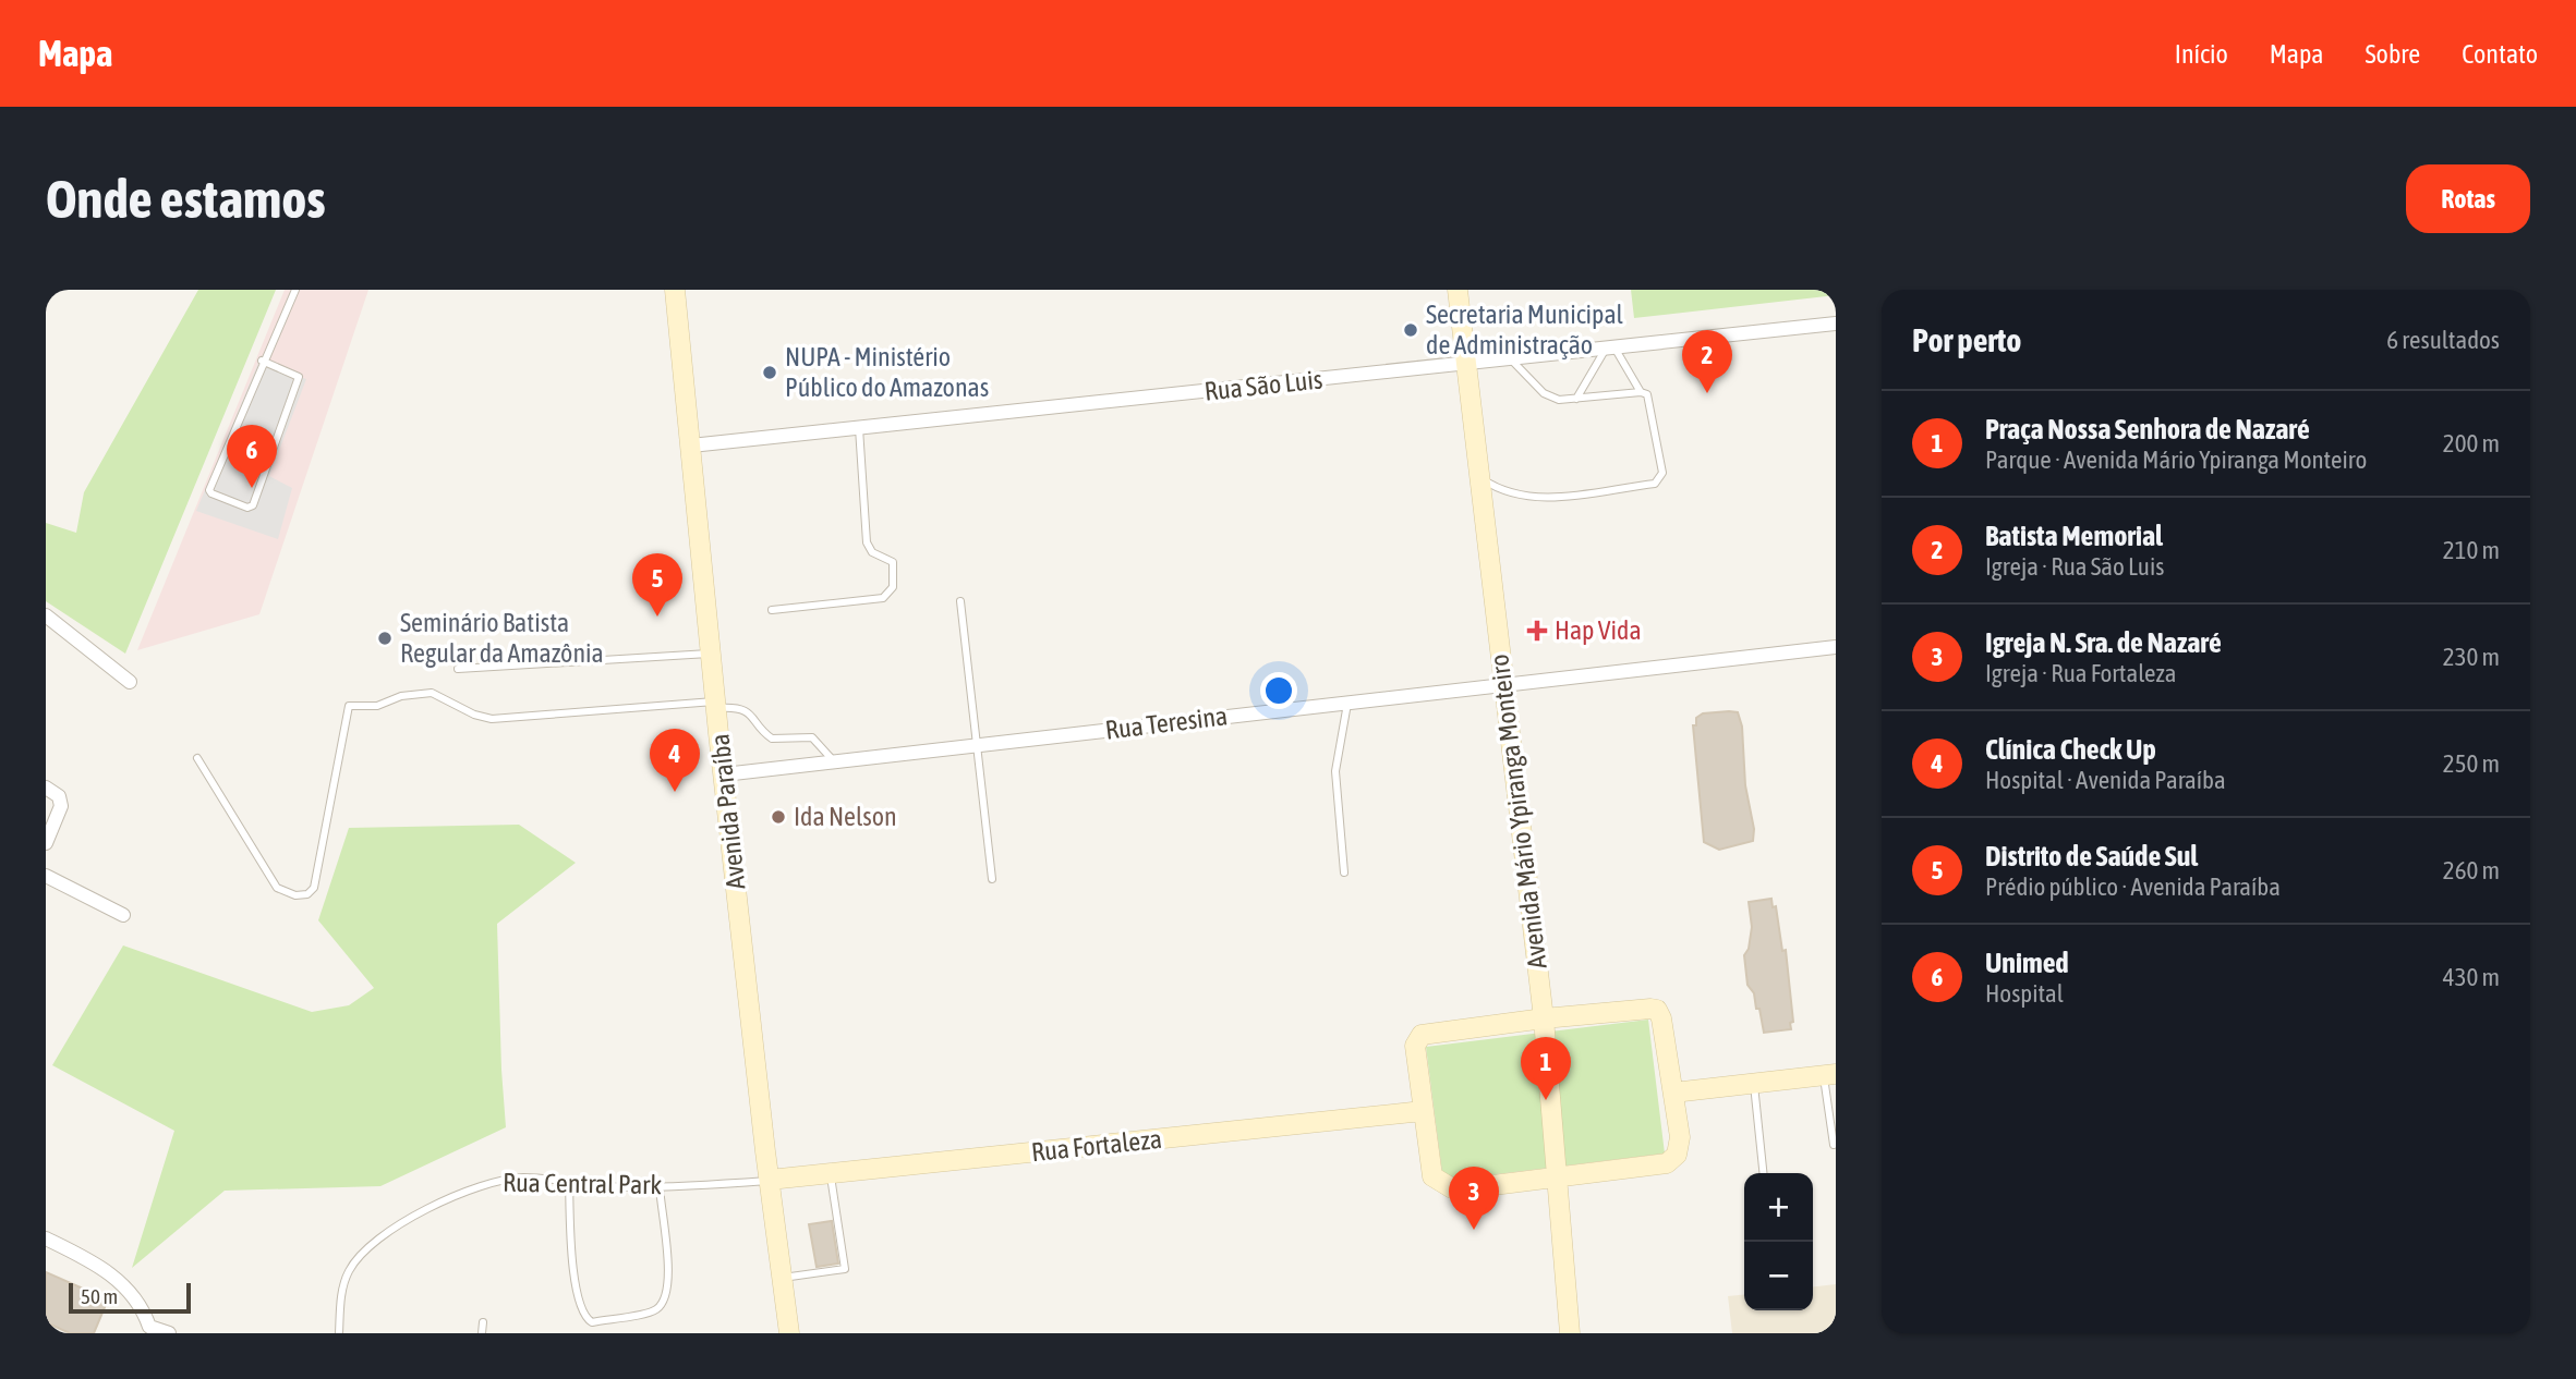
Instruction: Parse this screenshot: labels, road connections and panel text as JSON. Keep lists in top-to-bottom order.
{
  "streets": {
    "main road": ["Avenida Paraíba", "Avenida Mário Ypiranga Monteiro", "Rua Fortaleza"],
    "street": ["Rua São Luis", "Rua Teresina"],
    "lane": ["Rua Central Park"]
  },
  "crossings": [
    ["Rua São Luis", "Avenida Paraíba"],
    ["Rua São Luis", "Avenida Mário Ypiranga Monteiro"],
    ["Rua Teresina", "Avenida Paraíba"],
    ["Rua Teresina", "Avenida Mário Ypiranga Monteiro"],
    ["Avenida Paraíba", "Rua Fortaleza"],
    ["Avenida Paraíba", "Rua Central Park"],
    ["Rua Fortaleza", "Rua Central Park"]
  ],
  "places": {
    "other": [
      "Secretaria Municipal de Administração",
      "NUPA - Ministério Público do Amazonas",
      "Seminário Batista Regular da Amazônia",
      "Ida Nelson"
    ],
    "health": ["Hap Vida"]
  },
  "scale_bar": "50 m",
  "page": {
    "header": "Mapa",
    "nav": [
      "Início",
      "Mapa",
      "Sobre",
      "Contato"
    ],
    "buttons": "Rotas",
    "title": "Onde estamos",
    "heading": ["Por perto", "6 resultados"],
    "pins": [
      "2",
      "6",
      "5",
      "4",
      "1",
      "3"
    ],
    "list": [
      {
        "mark": "1",
        "name": "Praça Nossa Senhora de Nazaré",
        "note": "Parque · Avenida Mário Ypiranga Monteiro",
        "value": "200 m"
      },
      {
        "mark": "2",
        "name": "Batista Memorial",
        "note": "Igreja · Rua São Luis",
        "value": "210 m"
      },
      {
        "mark": "3",
        "name": "Igreja N. Sra. de Nazaré",
        "note": "Igreja · Rua Fortaleza",
        "value": "230 m"
      },
      {
        "mark": "4",
        "name": "Clínica Check Up",
        "note": "Hospital · Avenida Paraíba",
        "value": "250 m"
      },
      {
        "mark": "5",
        "name": "Distrito de Saúde Sul",
        "note": "Prédio público · Avenida Paraíba",
        "value": "260 m"
      },
      {
        "mark": "6",
        "name": "Unimed",
        "note": "Hospital",
        "value": "430 m"
      }
    ],
    "map_buttons": ["+", "−"],
    "scale": "50 m"
  }
}
